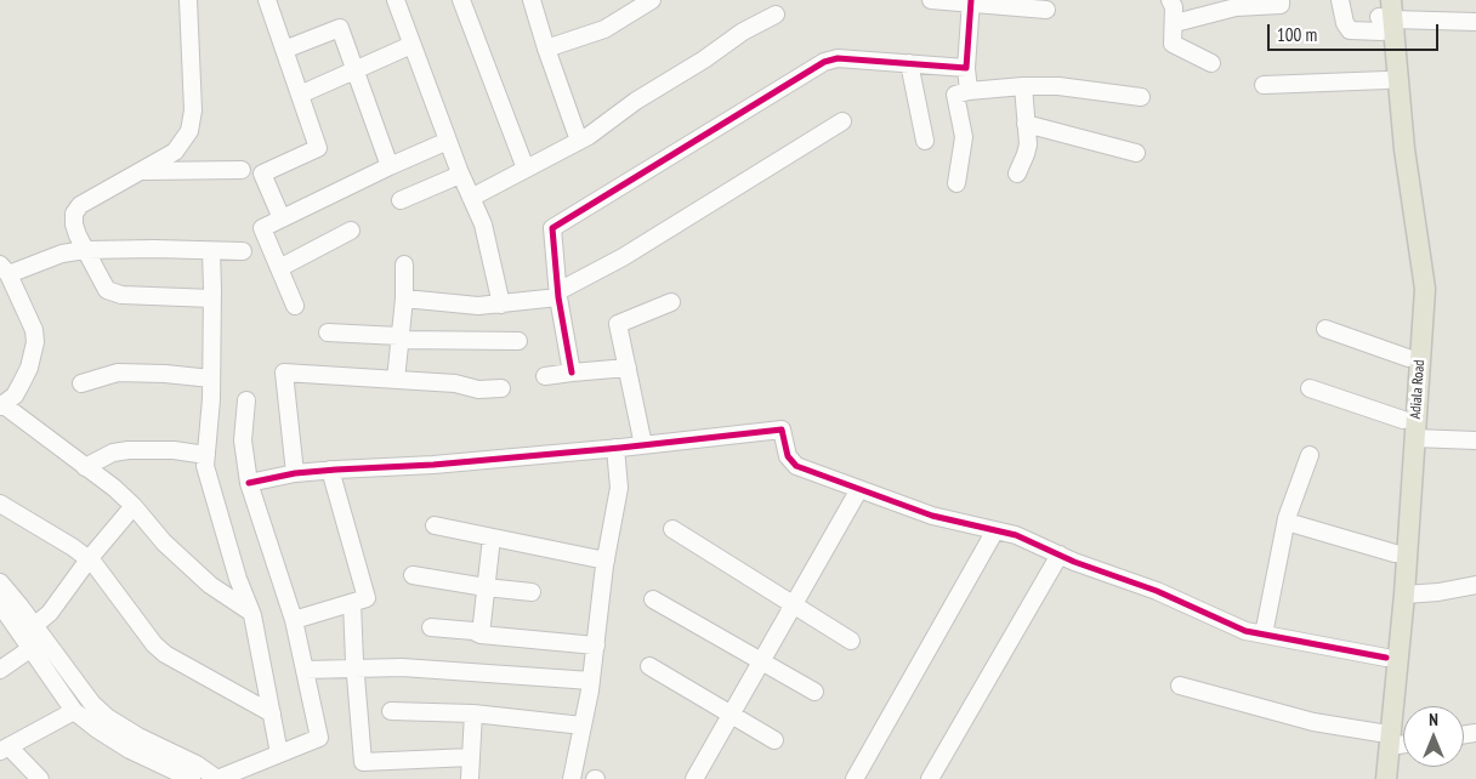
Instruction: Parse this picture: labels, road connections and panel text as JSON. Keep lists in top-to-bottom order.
{
  "streets": {
    "main road": ["Adiala Road"]
  },
  "scale_bar": "100 m",
  "north": "top"
}
